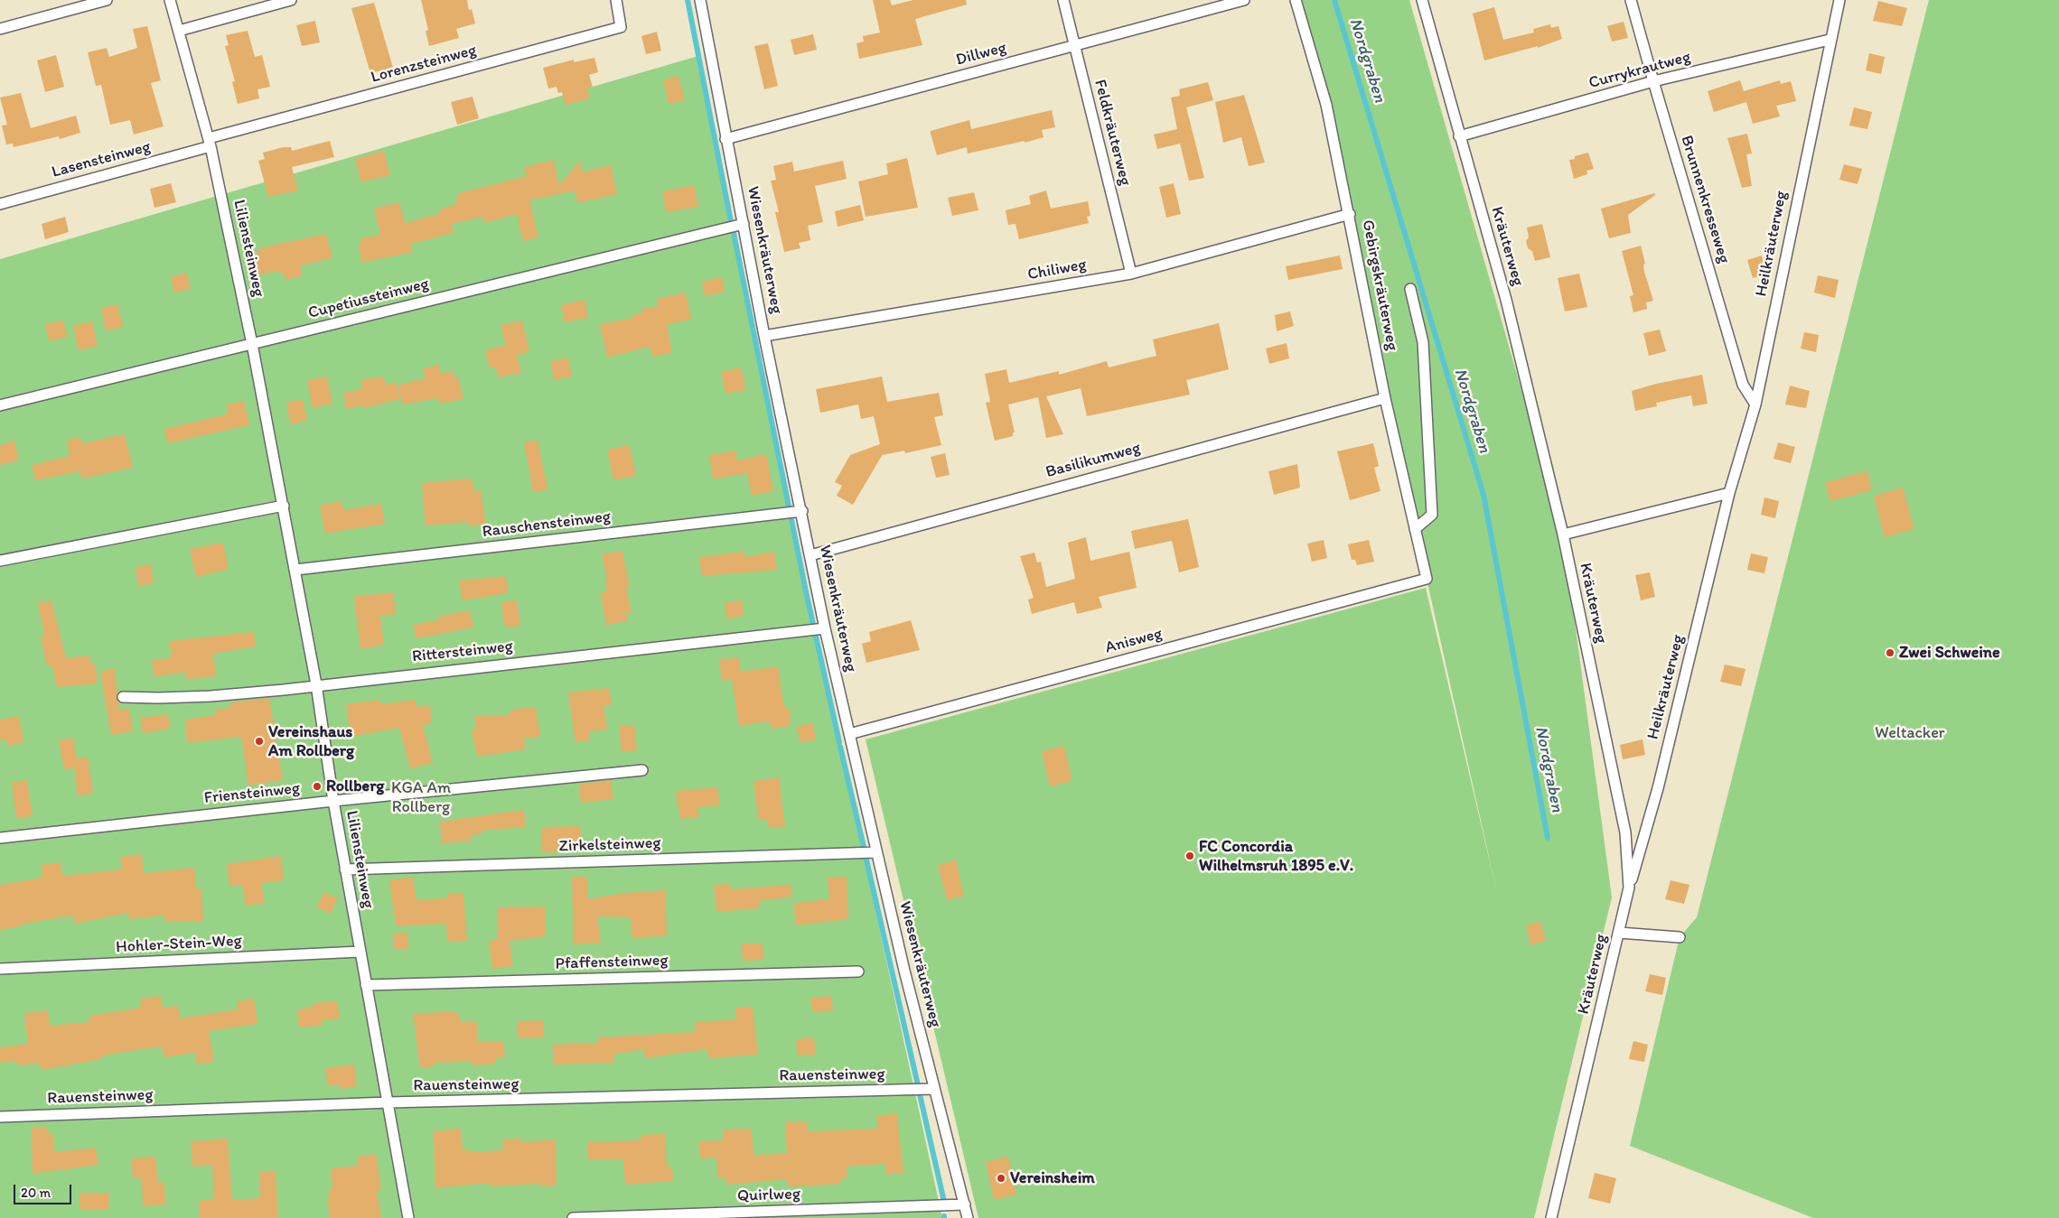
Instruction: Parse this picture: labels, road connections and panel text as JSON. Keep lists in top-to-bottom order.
{
  "streets": {
    "lane": [
      "Dillweg",
      "Lorenzsteinweg",
      "Currykrautweg",
      "Feldkräuterweg",
      "Lasensteinweg",
      "Brunnenkresseweg",
      "Heilkräuterweg",
      "Kräuterweg",
      "Liliensteinweg",
      "Wiesenkräuterweg",
      "Chiliweg",
      "Gebirgskräuterweg",
      "Cupetiussteinweg",
      "Basilikumweg",
      "Rauschensteinweg",
      "Anisweg",
      "Rittersteinweg",
      "Friensteinweg",
      "Zirkelsteinweg",
      "Hohler-Stein-Weg",
      "Pfaffensteinweg",
      "Rauensteinweg",
      "Quirlweg"
    ]
  },
  "crossings": [
    ["Dillweg", "Feldkräuterweg"],
    ["Dillweg", "Wiesenkräuterweg"],
    ["Lorenzsteinweg", "Lasensteinweg"],
    ["Lorenzsteinweg", "Liliensteinweg"],
    ["Currykrautweg", "Brunnenkresseweg"],
    ["Currykrautweg", "Heilkräuterweg"],
    ["Currykrautweg", "Kräuterweg"],
    ["Feldkräuterweg", "Chiliweg"],
    ["Lasensteinweg", "Liliensteinweg"],
    ["Brunnenkresseweg", "Heilkräuterweg"],
    ["Heilkräuterweg", "Kräuterweg"],
    ["Liliensteinweg", "Cupetiussteinweg"],
    ["Liliensteinweg", "Rauschensteinweg"],
    ["Liliensteinweg", "Rittersteinweg"],
    ["Liliensteinweg", "Friensteinweg"],
    ["Liliensteinweg", "Zirkelsteinweg"],
    ["Liliensteinweg", "Hohler-Stein-Weg"],
    ["Liliensteinweg", "Pfaffensteinweg"],
    ["Liliensteinweg", "Rauensteinweg"],
    ["Wiesenkräuterweg", "Chiliweg"],
    ["Wiesenkräuterweg", "Cupetiussteinweg"],
    ["Wiesenkräuterweg", "Basilikumweg"],
    ["Wiesenkräuterweg", "Rauschensteinweg"],
    ["Wiesenkräuterweg", "Anisweg"],
    ["Wiesenkräuterweg", "Rittersteinweg"],
    ["Wiesenkräuterweg", "Zirkelsteinweg"],
    ["Wiesenkräuterweg", "Rauensteinweg"],
    ["Wiesenkräuterweg", "Quirlweg"],
    ["Chiliweg", "Gebirgskräuterweg"],
    ["Gebirgskräuterweg", "Basilikumweg"],
    ["Gebirgskräuterweg", "Anisweg"]
  ],
  "water": ["Nordgraben"],
  "parks": ["Weltacker", "KGA Am Rollberg"],
  "places": [
    "Zwei Schweine",
    "Vereinshaus Am Rollberg",
    "Rollberg",
    "FC Concordia Wilhelmsruh 1895 e.V.",
    "Vereinsheim"
  ],
  "scale_bar": "20 m"
}
